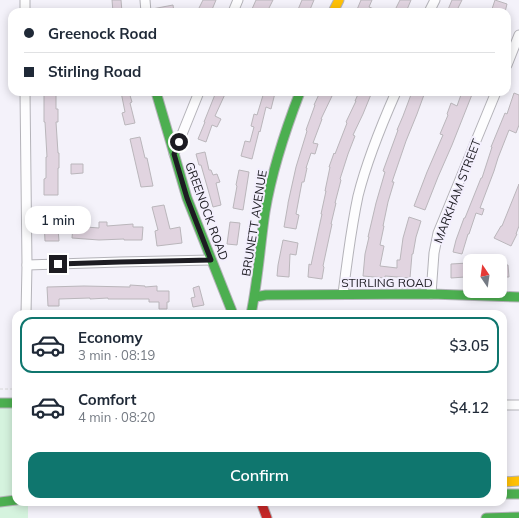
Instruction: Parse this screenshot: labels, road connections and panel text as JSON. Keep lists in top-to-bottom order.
{
  "streets": {
    "main road": ["GREENOCK ROAD", "BRUNETT AVENUE", "STIRLING ROAD"],
    "street": ["MARKHAM STREET"]
  },
  "crossings": [
    ["MARKHAM STREET", "STIRLING ROAD"],
    ["BRUNETT AVENUE", "STIRLING ROAD"]
  ],
  "north": "top",
  "page": {
    "banner": ["Greenock Road", "Stirling Road"],
    "bubble": "1 min",
    "list": [
      {
        "name": "Economy",
        "note": "3 min · 08:19",
        "value": "$3.05"
      },
      {
        "name": "Comfort",
        "note": "4 min · 08:20",
        "value": "$4.12"
      }
    ],
    "buttons": "Confirm"
  }
}
